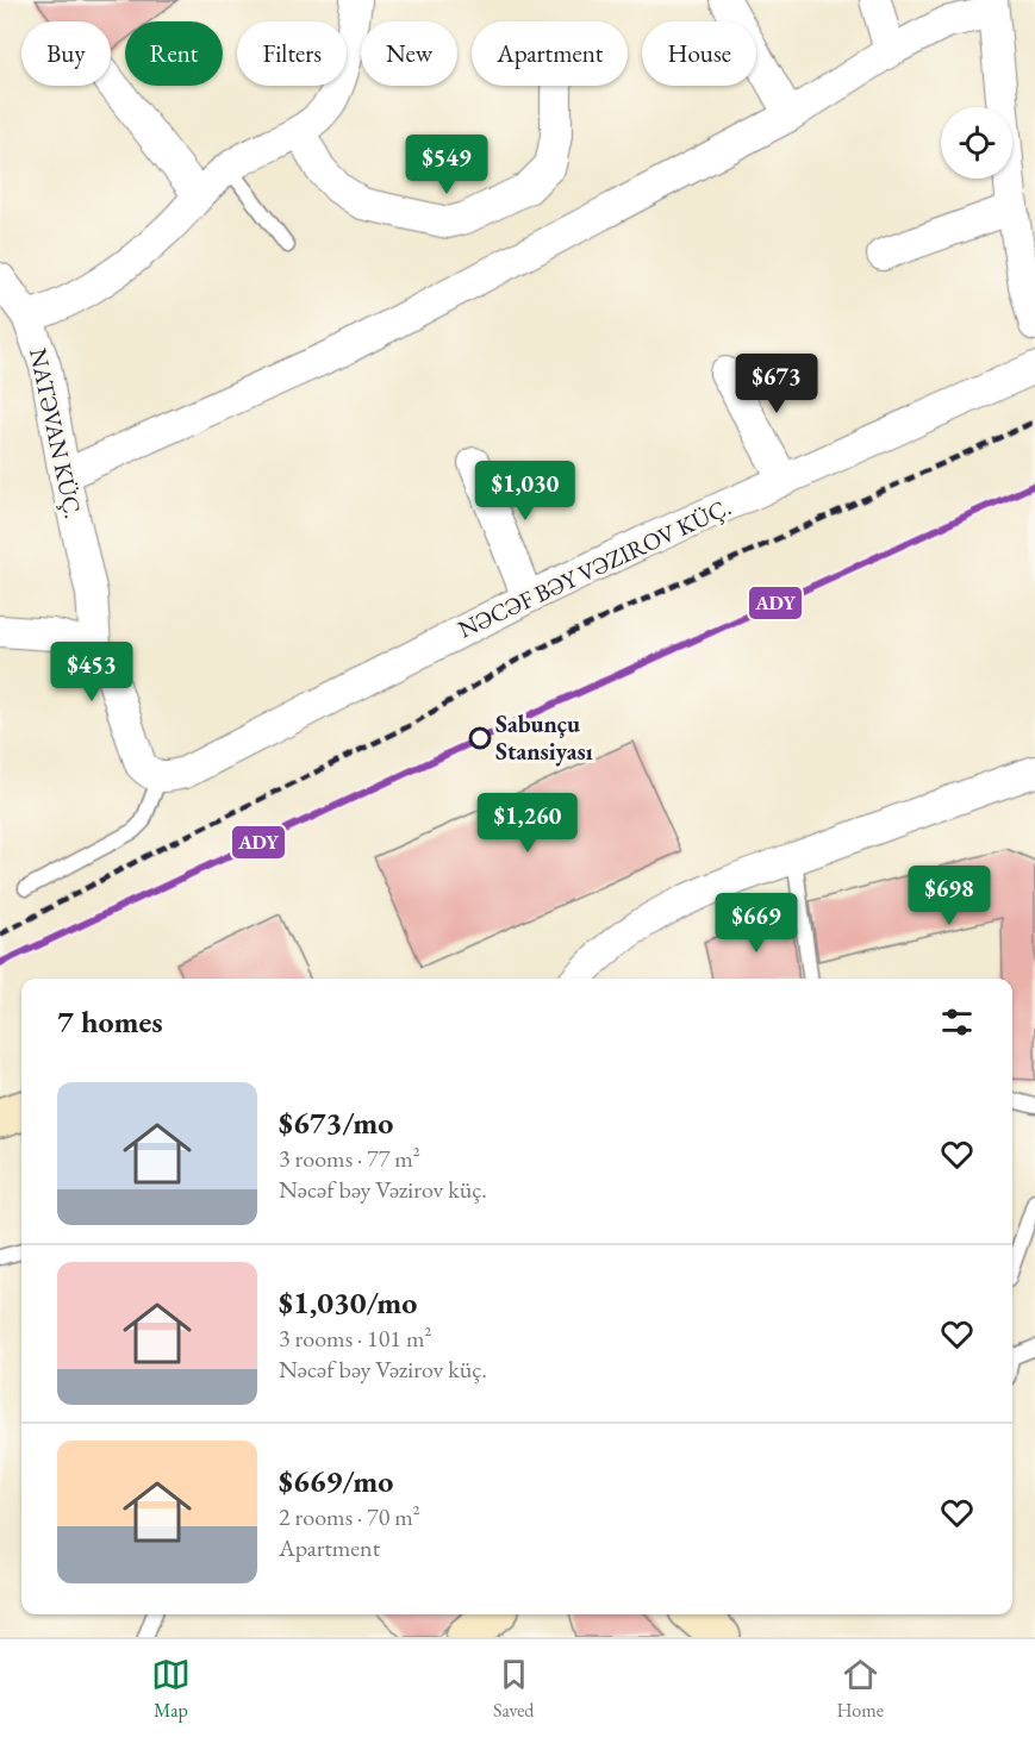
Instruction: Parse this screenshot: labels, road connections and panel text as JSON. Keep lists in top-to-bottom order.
{
  "streets": {
    "street": ["NATƏVAN KÜÇ.", "NƏCƏF BƏY VƏZIROV KÜÇ."]
  },
  "crossings": [
    ["NATƏVAN KÜÇ.", "NƏCƏF BƏY VƏZIROV KÜÇ."]
  ],
  "places": ["Sabunçu Stansiyası"],
  "lines": ["transit line ADY"],
  "page": {
    "chip": [
      "Buy",
      "Rent",
      "Filters",
      "New",
      "Apartment",
      "House"
    ],
    "price": [
      "$549",
      "$673",
      "$1,030",
      "$453",
      "$1,260",
      "$698",
      "$669"
    ],
    "heading": "7 homes",
    "list": [
      {
        "name": "$673/mo",
        "note": "3 rooms · 77 m² · Nəcəf bəy Vəzirov küç."
      },
      {
        "name": "$1,030/mo",
        "note": "3 rooms · 101 m² · Nəcəf bəy Vəzirov küç."
      },
      {
        "name": "$669/mo",
        "note": "2 rooms · 70 m² · Apartment"
      }
    ],
    "tabs": ["Map", "Saved", "Home"]
  }
}
